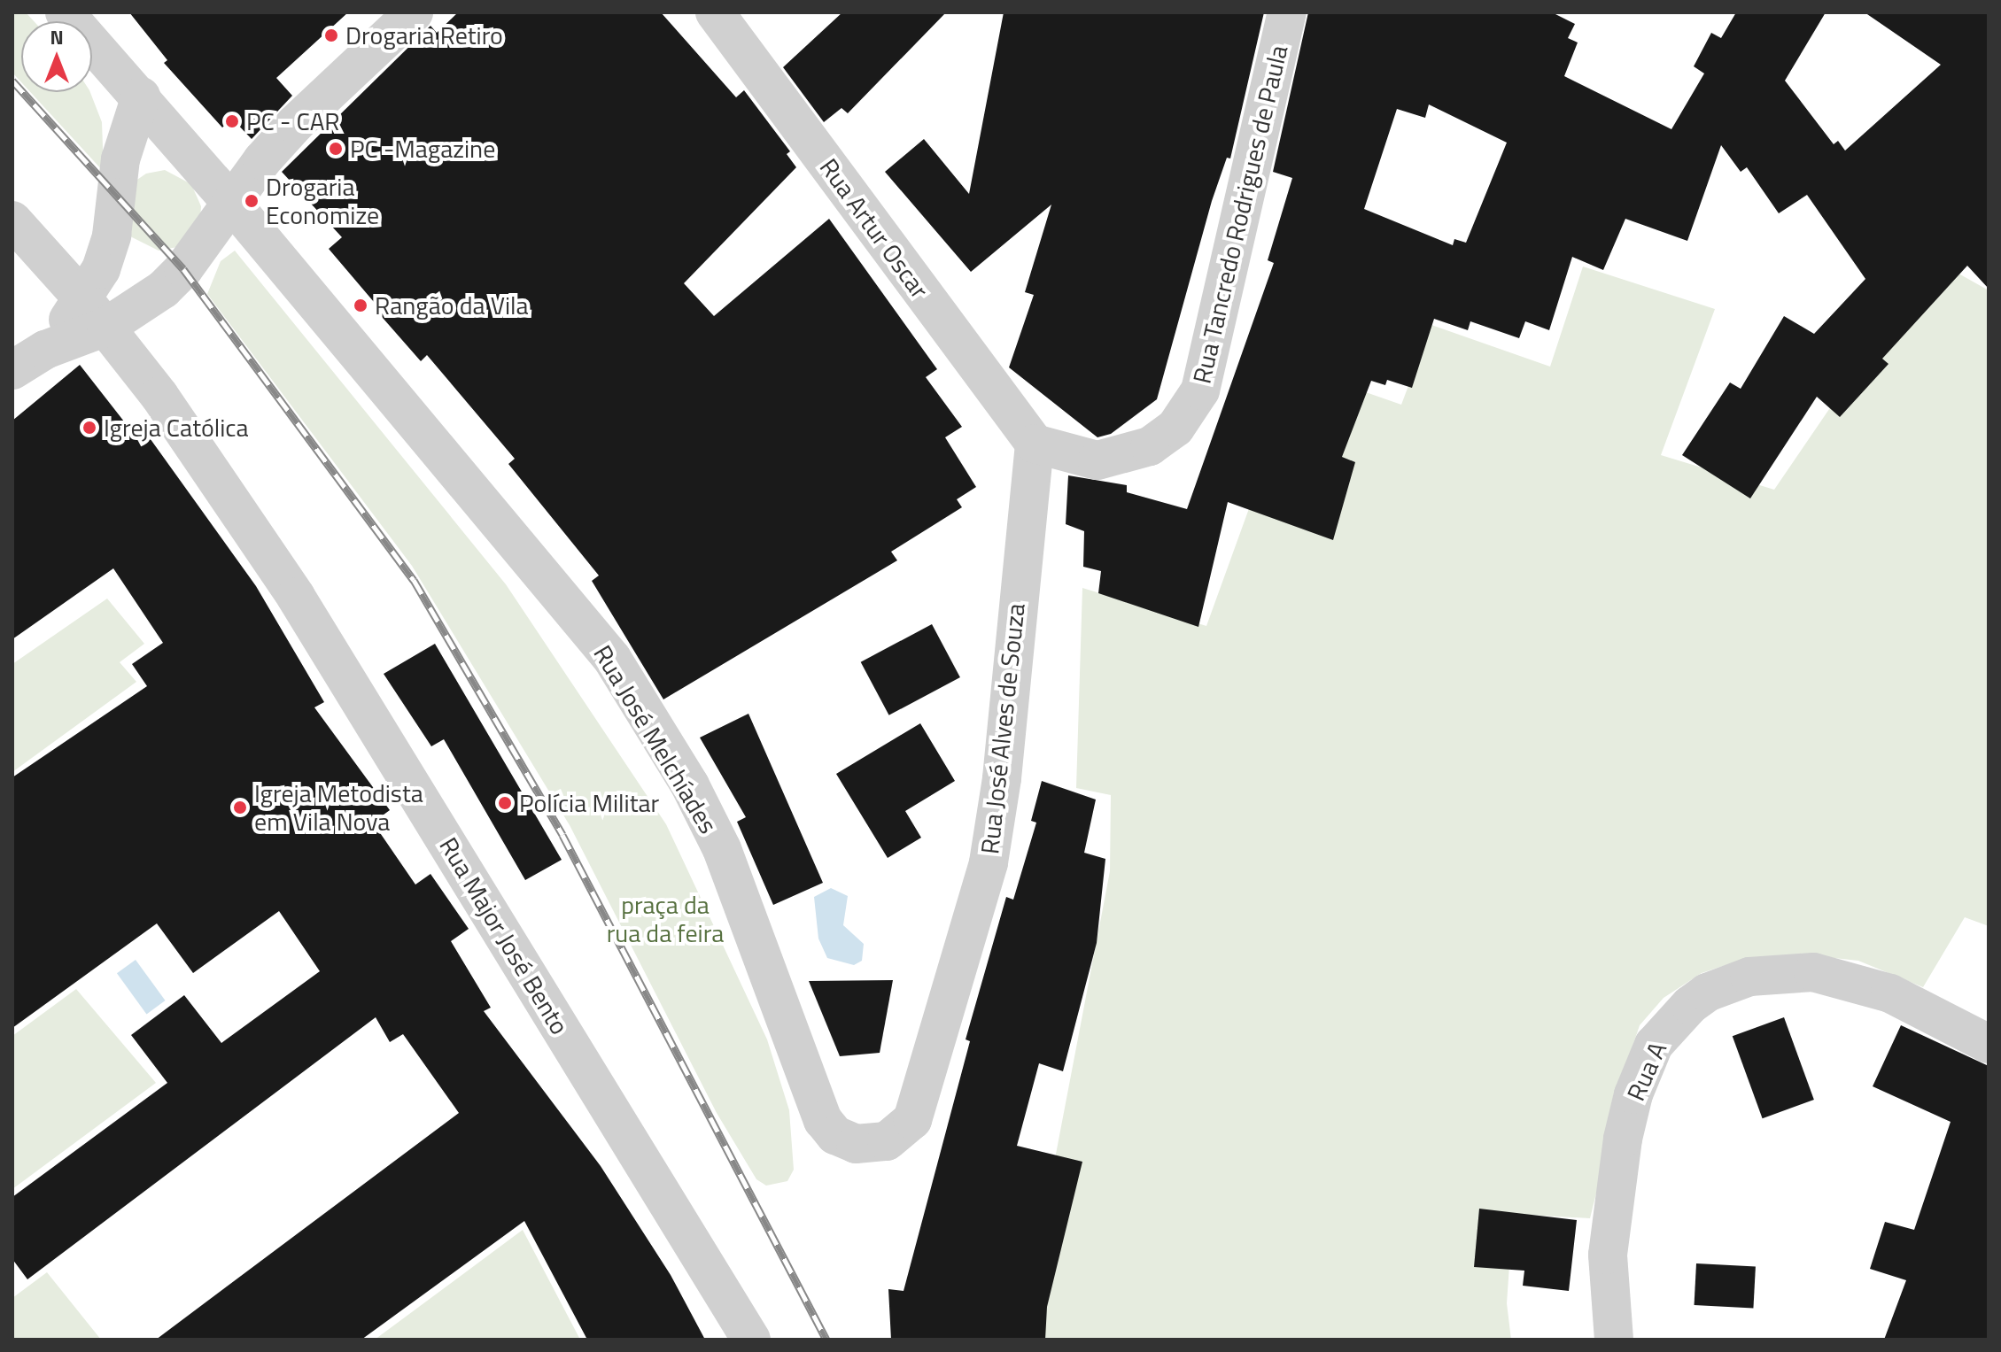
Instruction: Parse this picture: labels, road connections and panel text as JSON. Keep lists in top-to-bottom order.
{
  "streets": {
    "street": [
      "Rua Tancredo Rodrigues de Paula",
      "Rua Artur Oscar",
      "Rua José Alves de Souza",
      "Rua José Melchíades",
      "Rua Major José Bento",
      "Rua A"
    ]
  },
  "crossings": [
    ["Rua Tancredo Rodrigues de Paula", "Rua Artur Oscar"],
    ["Rua Tancredo Rodrigues de Paula", "Rua José Alves de Souza"],
    ["Rua Artur Oscar", "Rua José Alves de Souza"],
    ["Rua José Alves de Souza", "Rua José Melchíades"]
  ],
  "parks": ["praça da rua da feira"],
  "places": [
    "Drogaria Retiro",
    "PC - CAR",
    "PC -Magazine",
    "Drogaria Economize",
    "Rangão da Vila",
    "Igreja Católica",
    "Polícia Militar",
    "Igreja Metodista em Vila Nova"
  ],
  "north": "top"
}
